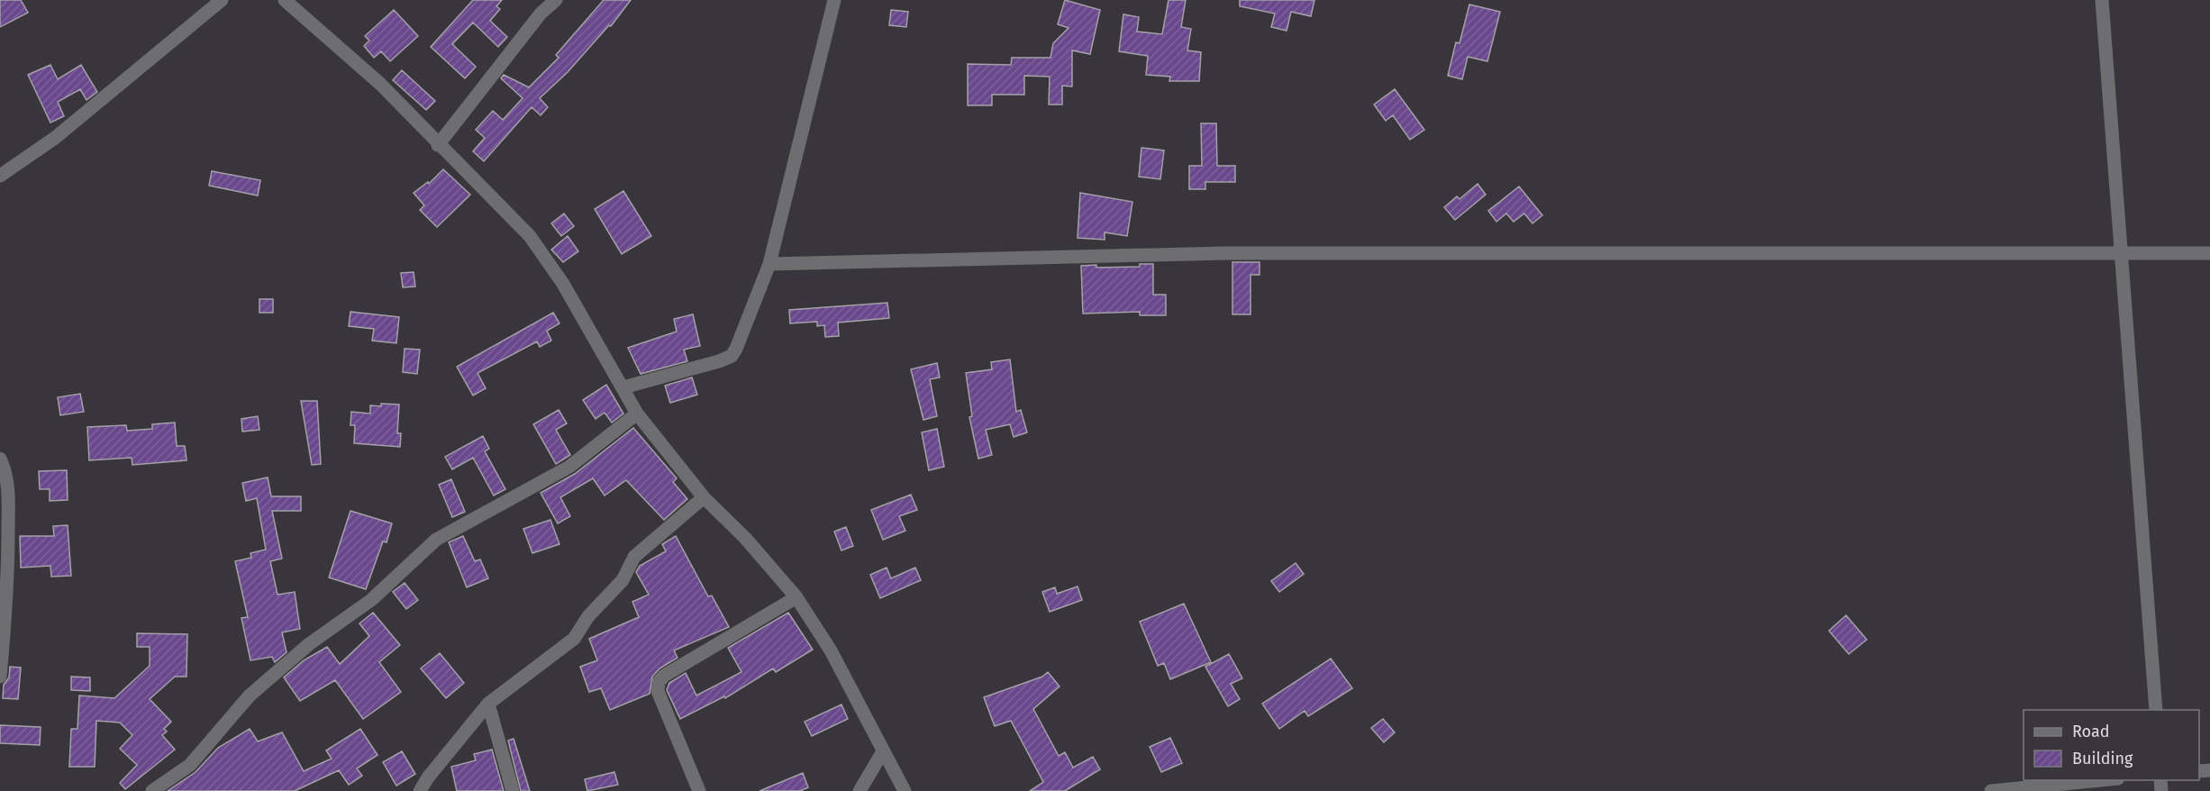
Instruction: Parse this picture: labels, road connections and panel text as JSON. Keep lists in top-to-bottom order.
{
  "legend": ["Road", "Building"]
}
